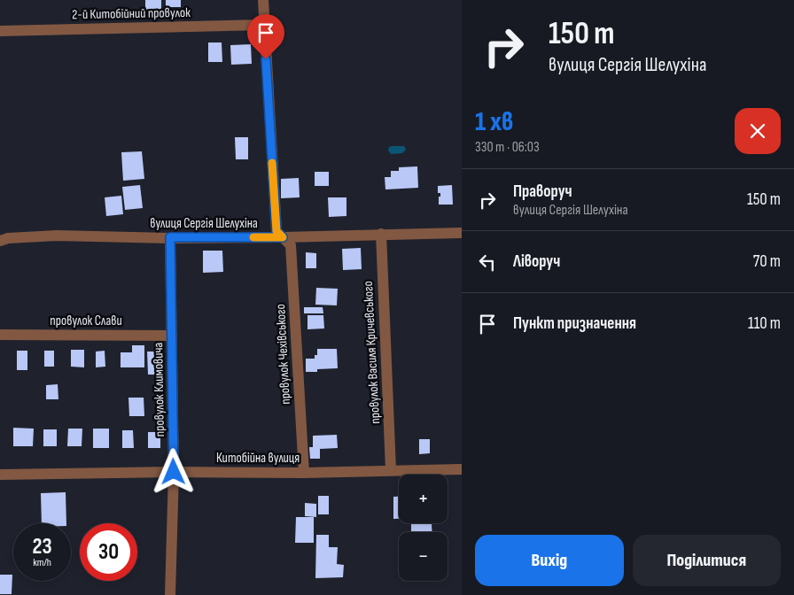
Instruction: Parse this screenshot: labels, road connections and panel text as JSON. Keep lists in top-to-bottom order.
{
  "streets": {
    "street": [
      "2-й Китобійний провулок",
      "вулиця Сергія Шелухіна",
      "провулок Слави",
      "провулок Василя Кричевського",
      "провулок Чехівського",
      "провулок Климовича",
      "Китобійна вулиця"
    ]
  },
  "crossings": [
    ["2-й Китобійний провулок", "провулок Чехівського"],
    ["вулиця Сергія Шелухіна", "провулок Василя Кричевського"],
    ["вулиця Сергія Шелухіна", "провулок Чехівського"],
    ["вулиця Сергія Шелухіна", "провулок Климовича"],
    ["провулок Слави", "провулок Климовича"],
    ["провулок Василя Кричевського", "Китобійна вулиця"],
    ["провулок Чехівського", "Китобійна вулиця"],
    ["провулок Климовича", "Китобійна вулиця"]
  ],
  "page": {
    "turn": ["150 m", "вулиця Сергія Шелухіна"],
    "heading": ["1 хв", "330 m · 06:03"],
    "list": [
      {
        "name": "Праворуч",
        "note": "вулиця Сергія Шелухіна",
        "value": "150 m"
      },
      {
        "name": "Ліворуч",
        "value": "70 m"
      },
      {
        "name": "Пункт призначення",
        "value": "110 m"
      }
    ],
    "map_buttons": ["+", "−"],
    "speed": "23 km/h",
    "limit": "30",
    "buttons": ["Вихід", "Поділитися"]
  }
}
